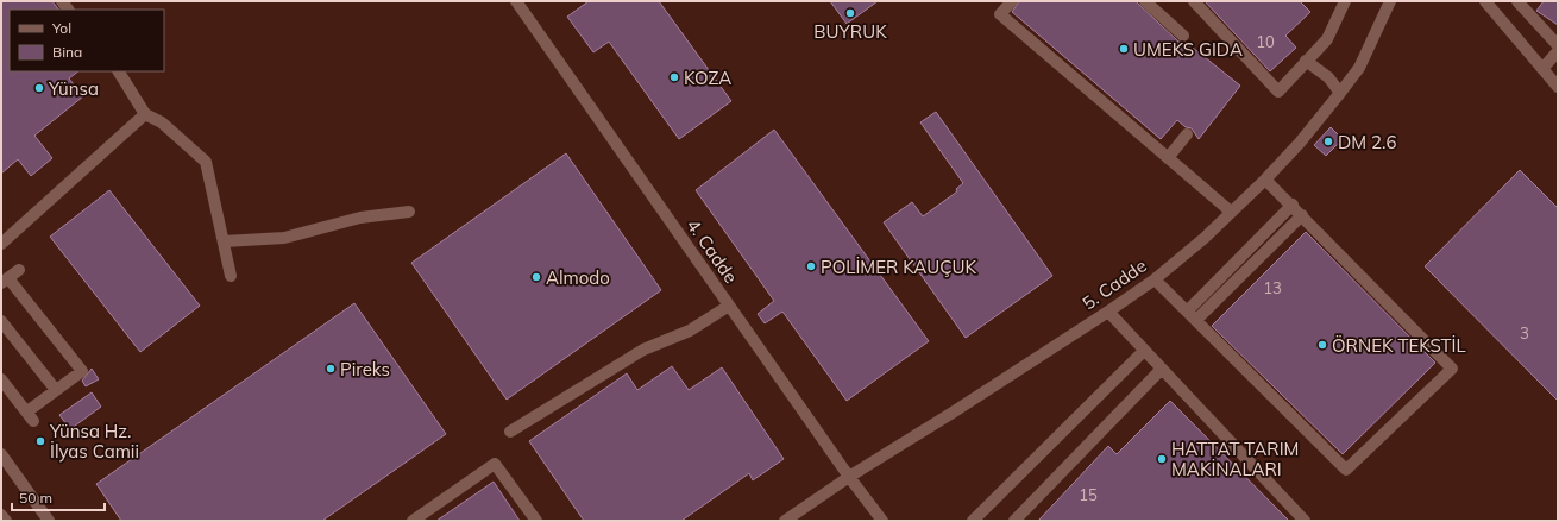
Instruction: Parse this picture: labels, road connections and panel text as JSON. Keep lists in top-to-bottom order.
{
  "streets": {
    "street": ["4. Cadde", "5. Cadde"]
  },
  "crossings": [
    ["4. Cadde", "5. Cadde"]
  ],
  "places": [
    "BUYRUK",
    "UMEKS GIDA",
    "KOZA",
    "Yünsa",
    "DM 2.6",
    "POLİMER KAUÇUK",
    "Almodo",
    "ÖRNEK TEKSTİL",
    "Pireks",
    "Yünsa Hz. İlyas Camii",
    "HATTAT TARIM MAKİNALARI"
  ],
  "house_numbers": [
    "10",
    "13",
    "3",
    "15"
  ],
  "legend": ["Yol", "Bina"],
  "scale_bar": "50 m"
}
